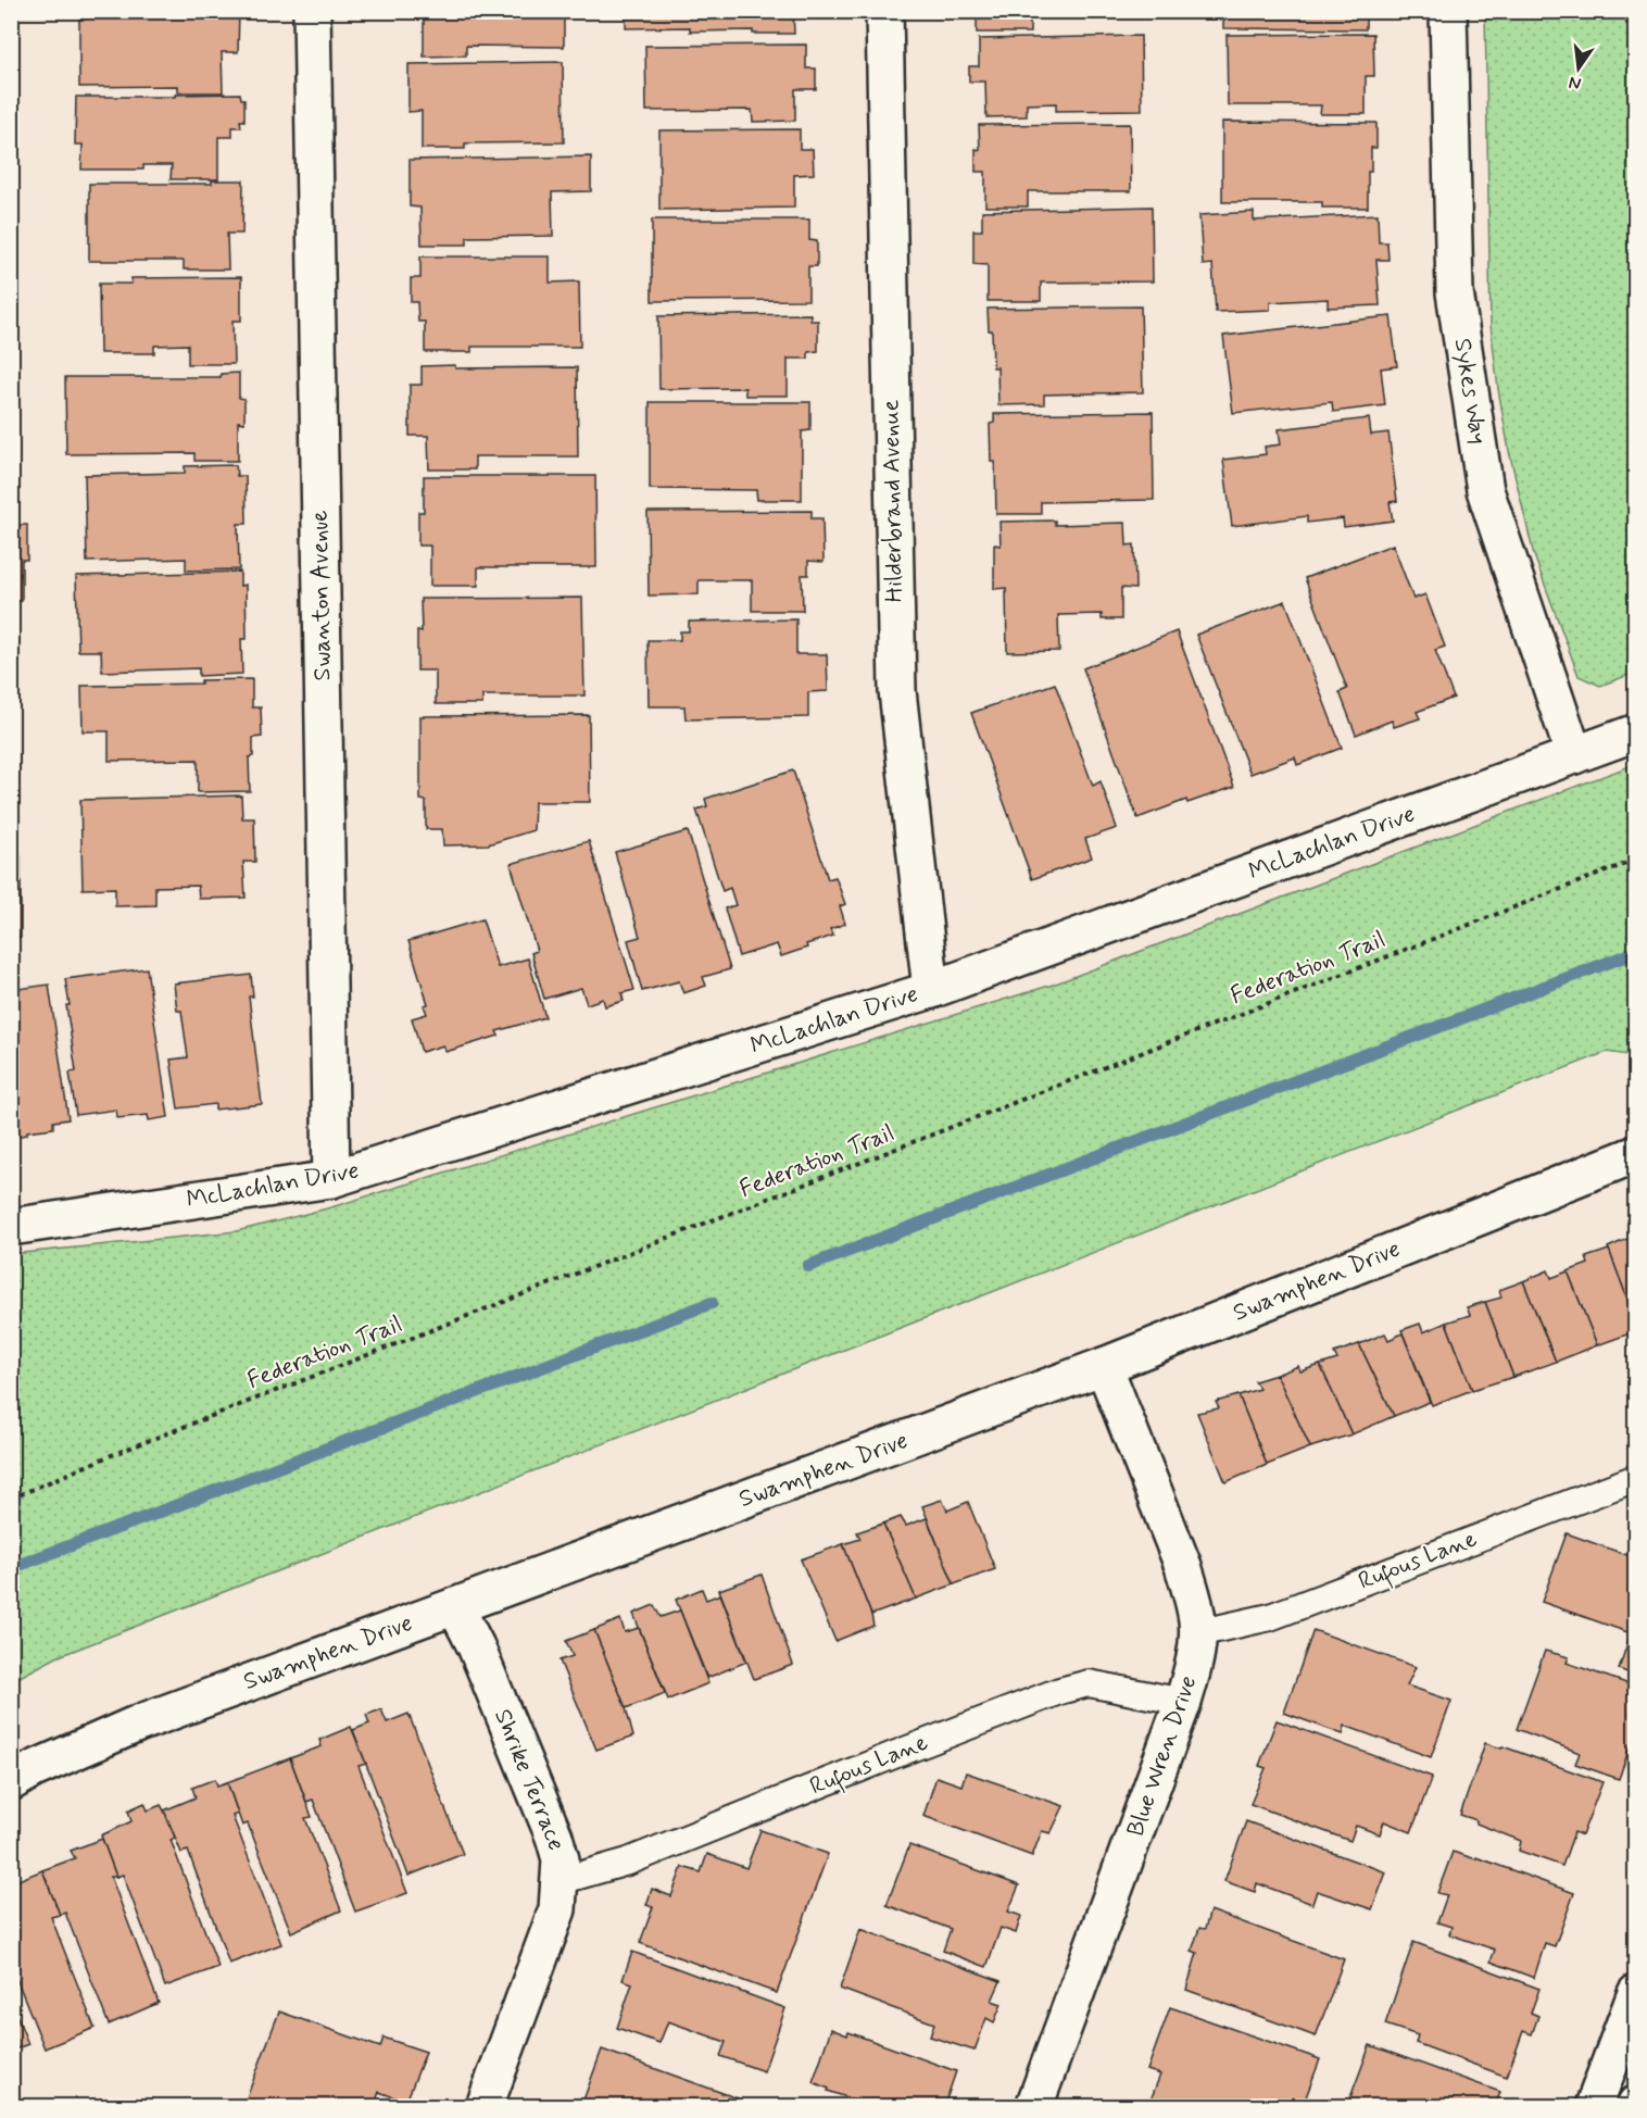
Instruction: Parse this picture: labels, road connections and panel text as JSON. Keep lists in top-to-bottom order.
{
  "streets": {
    "street": [
      "Sykes Way",
      "Hilderbrand Avenue",
      "Swanton Avenue",
      "McLachlan Drive",
      "Swamphen Drive",
      "Blue Wren Drive",
      "Shrike Terrace"
    ],
    "lane": ["Rufous Lane"],
    "path": ["Federation Trail"]
  },
  "crossings": [
    ["Sykes Way", "McLachlan Drive"],
    ["Hilderbrand Avenue", "McLachlan Drive"],
    ["Swanton Avenue", "McLachlan Drive"],
    ["Swamphen Drive", "Blue Wren Drive"],
    ["Swamphen Drive", "Shrike Terrace"],
    ["Rufous Lane", "Blue Wren Drive"],
    ["Rufous Lane", "Shrike Terrace"]
  ],
  "north": "bottom"
}
